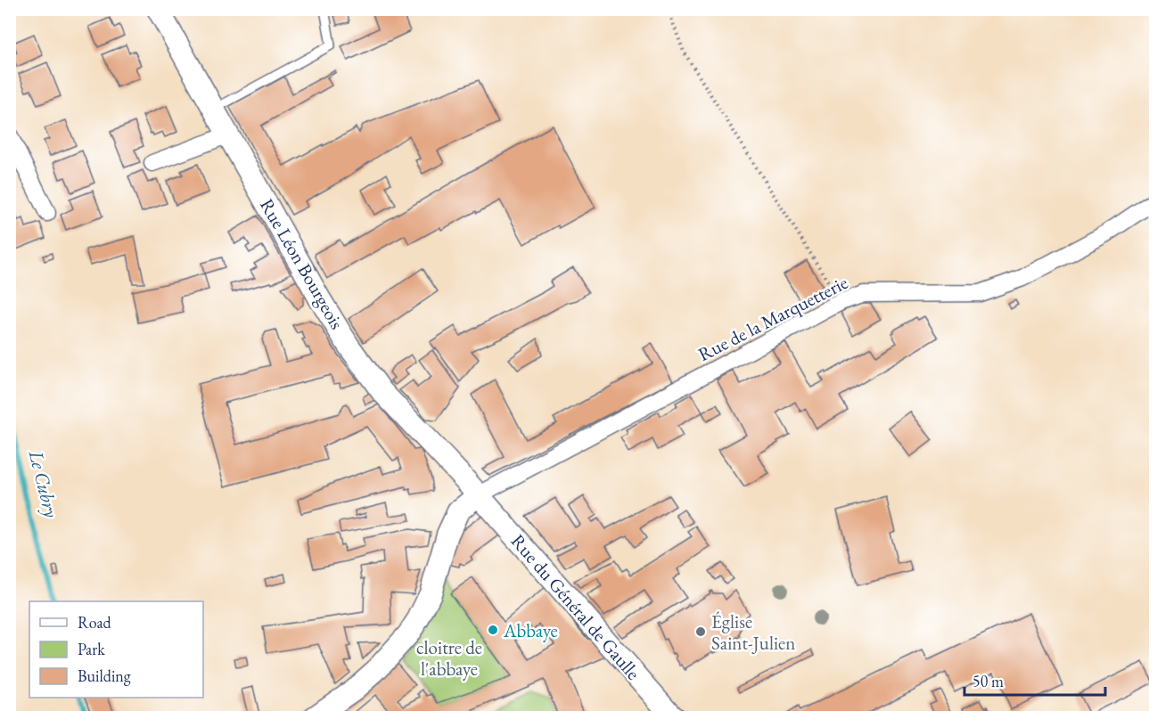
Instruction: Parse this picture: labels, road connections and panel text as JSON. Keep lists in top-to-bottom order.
{
  "streets": {
    "street": ["Rue Léon Bourgeois", "Rue de la Marquetterie", "Rue du Général de Gaulle"]
  },
  "crossings": [
    ["Rue Léon Bourgeois", "Rue de la Marquetterie"],
    ["Rue Léon Bourgeois", "Rue du Général de Gaulle"],
    ["Rue de la Marquetterie", "Rue du Général de Gaulle"]
  ],
  "water": ["Le Cubry"],
  "parks": ["cloitre de l'abbaye"],
  "places": ["Abbaye", "Église Saint-Julien"],
  "legend": ["Road", "Park", "Building"],
  "scale_bar": "50 m"
}
